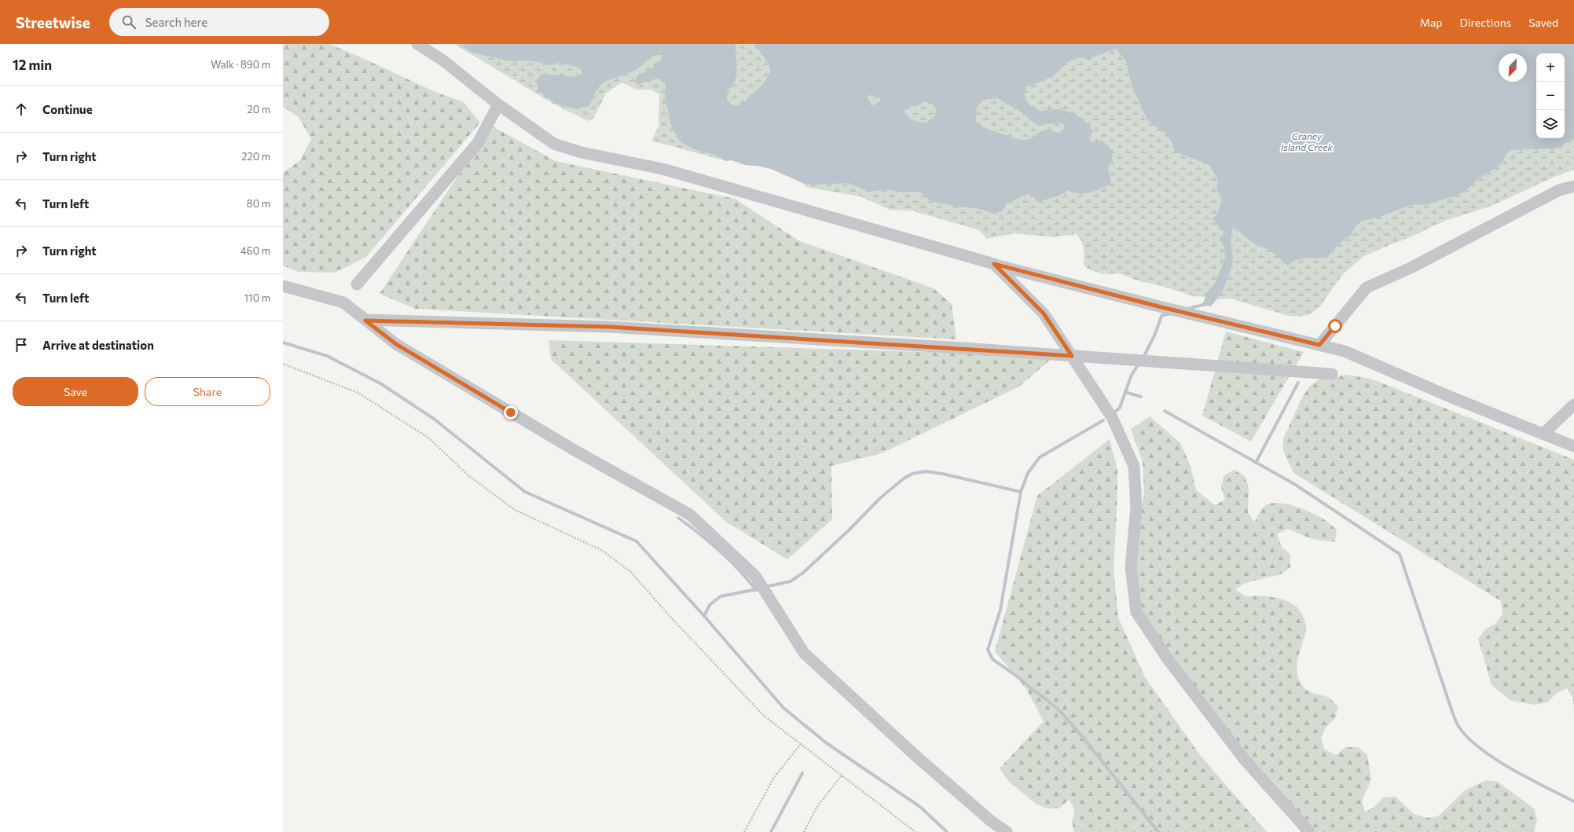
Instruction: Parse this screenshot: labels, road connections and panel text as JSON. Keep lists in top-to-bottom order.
{
  "water": ["Craney Island Creek"],
  "north": "bottom left",
  "page": {
    "header": "Streetwise",
    "search": "Search here",
    "nav": ["Map", "Directions", "Saved"],
    "heading": ["12 min", "Walk · 890 m"],
    "map_buttons": ["+", "−"],
    "list": [
      ["Continue", "20 m"],
      ["Turn right", "220 m"],
      ["Turn left", "80 m"],
      ["Turn right", "460 m"],
      ["Turn left", "110 m"],
      "Arrive at destination"
    ],
    "buttons": ["Save", "Share"]
  }
}
